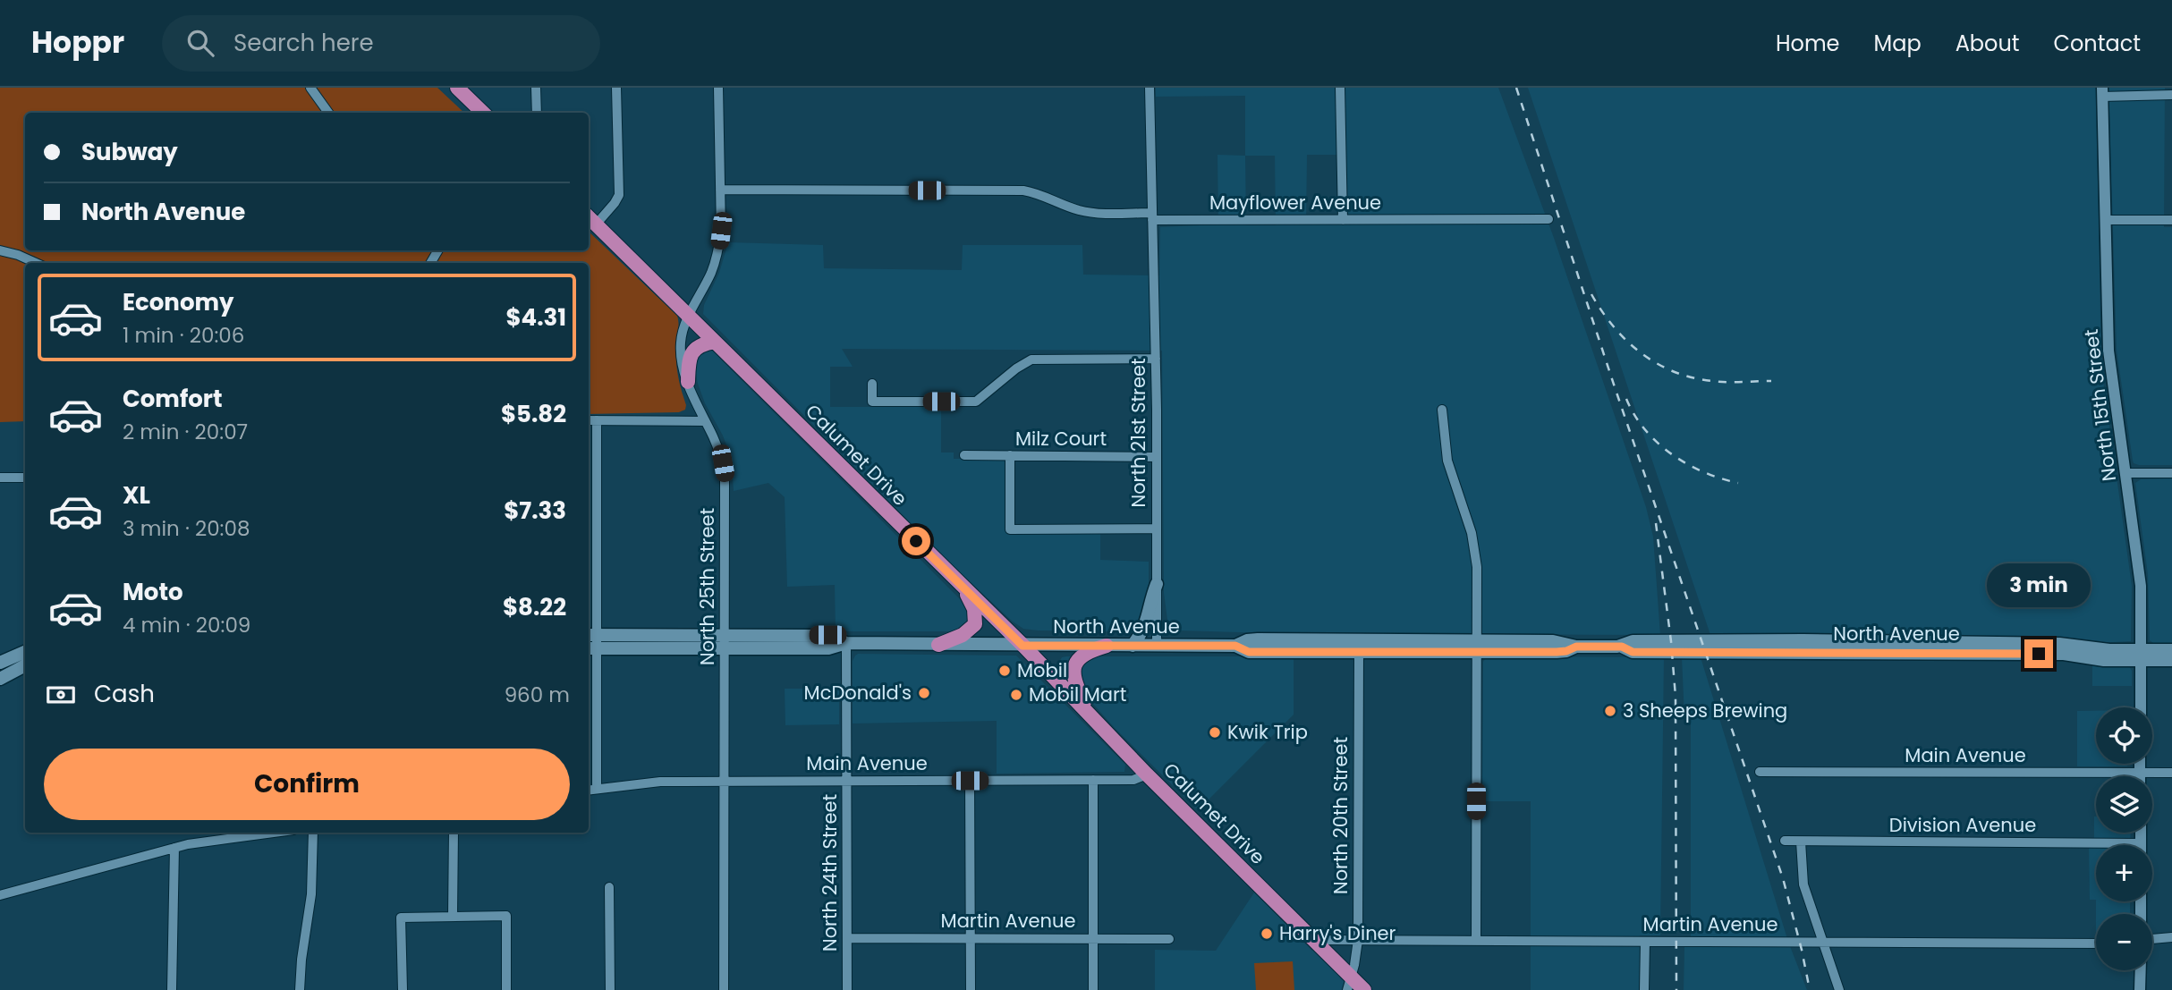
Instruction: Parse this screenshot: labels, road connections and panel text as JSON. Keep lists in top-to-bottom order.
{
  "streets": {
    "main road": ["Calumet Drive", "North Avenue"],
    "street": [
      "Mayflower Avenue",
      "North 15th Street",
      "North 21st Street",
      "Milz Court",
      "North 25th Street",
      "Main Avenue",
      "North 20th Street",
      "Division Avenue",
      "North 24th Street",
      "Martin Avenue"
    ]
  },
  "crossings": [
    ["Mayflower Avenue", "North 21st Street"],
    ["Mayflower Avenue", "North 25th Street"],
    ["North 15th Street", "North Avenue"],
    ["North 21st Street", "Milz Court"],
    ["North 21st Street", "North Avenue"],
    ["Calumet Drive", "North 25th Street"],
    ["Calumet Drive", "North Avenue"],
    ["Calumet Drive", "Main Avenue"],
    ["Calumet Drive", "North 20th Street"],
    ["Calumet Drive", "Martin Avenue"],
    ["North 25th Street", "North Avenue"],
    ["North 25th Street", "Main Avenue"],
    ["North Avenue", "North 20th Street"],
    ["North Avenue", "North 24th Street"],
    ["Main Avenue", "North 24th Street"],
    ["North 20th Street", "Martin Avenue"],
    ["North 24th Street", "Martin Avenue"]
  ],
  "places": [
    "Mobil",
    "McDonald's",
    "Mobil Mart",
    "3 Sheeps Brewing",
    "Kwik Trip",
    "Harry's Diner"
  ],
  "page": {
    "header": "Hoppr",
    "search": "Search here",
    "nav": [
      "Home",
      "Map",
      "About",
      "Contact"
    ],
    "banner": ["Subway", "North Avenue"],
    "list": [
      {
        "name": "Economy",
        "note": "1 min · 20:06",
        "value": "$4.31"
      },
      {
        "name": "Comfort",
        "note": "2 min · 20:07",
        "value": "$5.82"
      },
      {
        "name": "XL",
        "note": "3 min · 20:08",
        "value": "$7.33"
      },
      {
        "name": "Moto",
        "note": "4 min · 20:09",
        "value": "$8.22"
      }
    ],
    "bubble": "3 min",
    "pay": ["Cash", "960 m"],
    "map_buttons": ["+", "−"],
    "buttons": "Confirm"
  }
}
